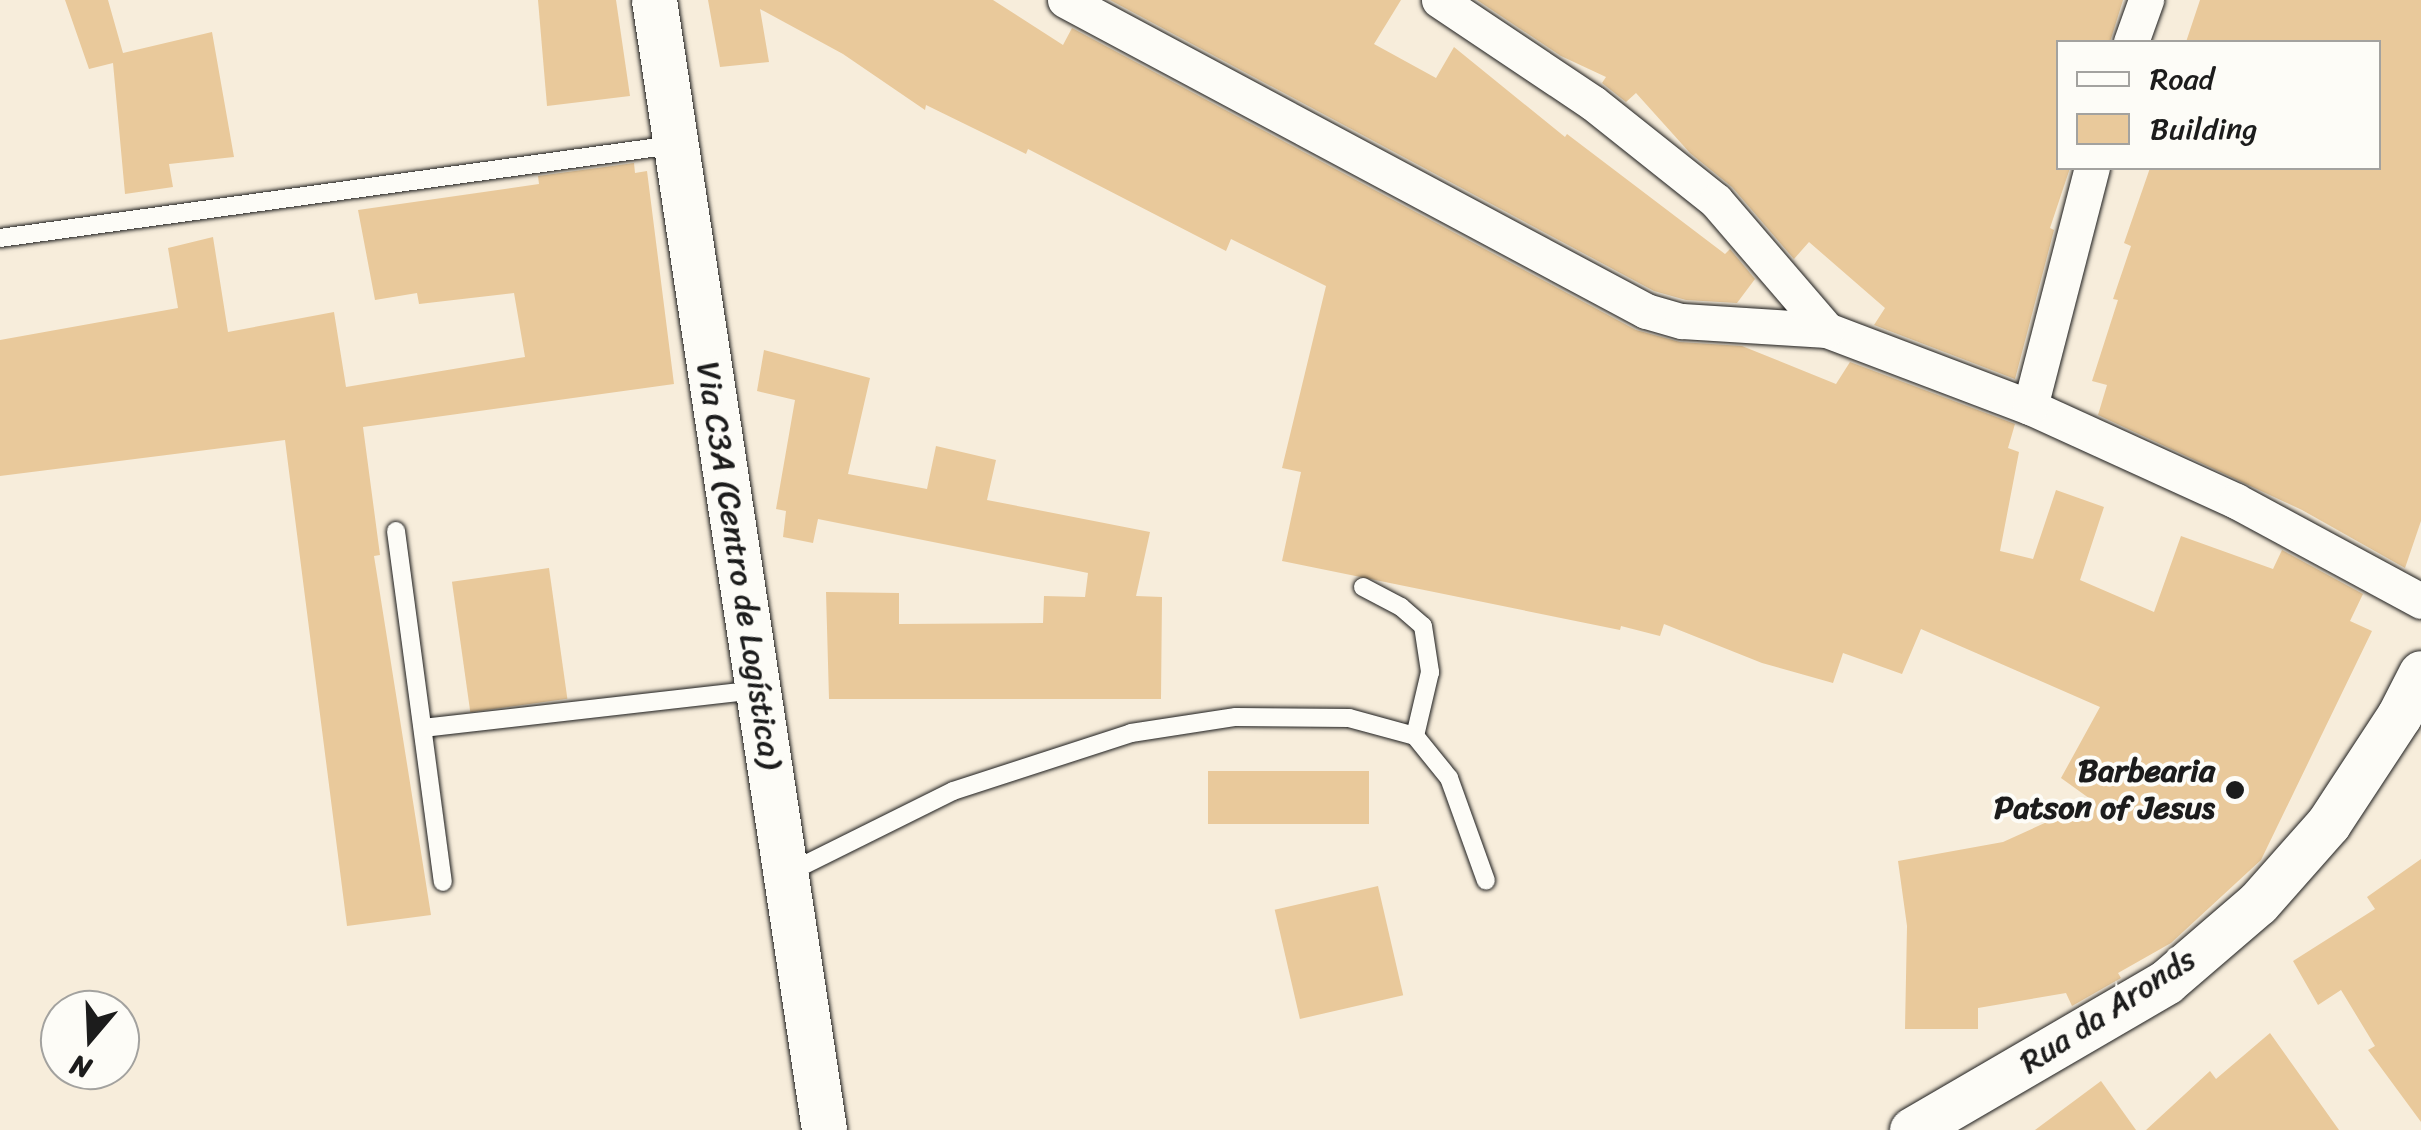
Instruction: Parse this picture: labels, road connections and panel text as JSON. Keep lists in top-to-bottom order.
{
  "streets": {
    "street": ["Via C3A (Centro de Logística)", "Rua da Aronds"]
  },
  "places": ["Barbearia Patson of Jesus"],
  "legend": ["Road", "Building"],
  "north": "bottom"
}
